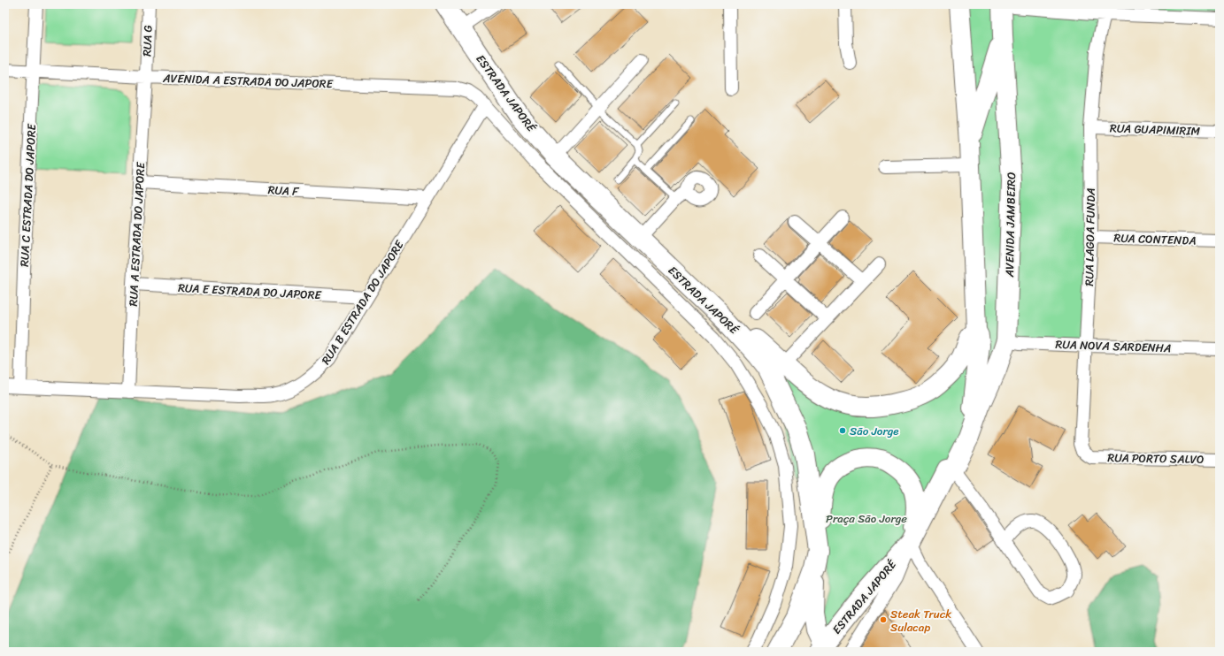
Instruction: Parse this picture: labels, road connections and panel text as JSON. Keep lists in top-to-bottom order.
{
  "streets": {
    "main road": ["ESTRADA JAPORÉ", "AVENIDA JAMBEIRO"],
    "street": [
      "RUA G",
      "AVENIDA A ESTRADA DO JAPORE",
      "RUA GUAPIMIRIM",
      "RUA F",
      "RUA C ESTRADA DO JAPORE",
      "RUA A ESTRADA DO JAPORE",
      "RUA LAGOA FUNDA",
      "RUA CONTENDA",
      "RUA E ESTRADA DO JAPORE",
      "RUA B ESTRADA DO JAPORE",
      "RUA NOVA SARDENHA",
      "RUA PORTO SALVO"
    ]
  },
  "crossings": [
    ["RUA G", "AVENIDA A ESTRADA DO JAPORE"],
    ["RUA G", "RUA A ESTRADA DO JAPORE"],
    ["AVENIDA A ESTRADA DO JAPORE", "RUA C ESTRADA DO JAPORE"],
    ["AVENIDA A ESTRADA DO JAPORE", "RUA A ESTRADA DO JAPORE"],
    ["AVENIDA A ESTRADA DO JAPORE", "RUA B ESTRADA DO JAPORE"],
    ["ESTRADA JAPORÉ", "AVENIDA JAMBEIRO"],
    ["RUA GUAPIMIRIM", "RUA LAGOA FUNDA"],
    ["RUA F", "RUA A ESTRADA DO JAPORE"],
    ["RUA F", "RUA B ESTRADA DO JAPORE"],
    ["RUA C ESTRADA DO JAPORE", "RUA B ESTRADA DO JAPORE"],
    ["AVENIDA JAMBEIRO", "RUA NOVA SARDENHA"],
    ["RUA A ESTRADA DO JAPORE", "RUA E ESTRADA DO JAPORE"],
    ["RUA A ESTRADA DO JAPORE", "RUA B ESTRADA DO JAPORE"],
    ["RUA LAGOA FUNDA", "RUA CONTENDA"],
    ["RUA LAGOA FUNDA", "RUA NOVA SARDENHA"],
    ["RUA LAGOA FUNDA", "RUA PORTO SALVO"],
    ["RUA E ESTRADA DO JAPORE", "RUA B ESTRADA DO JAPORE"]
  ],
  "parks": ["Praça São Jorge"],
  "places": ["São Jorge", "Steak Truck Sulacap"]
}
